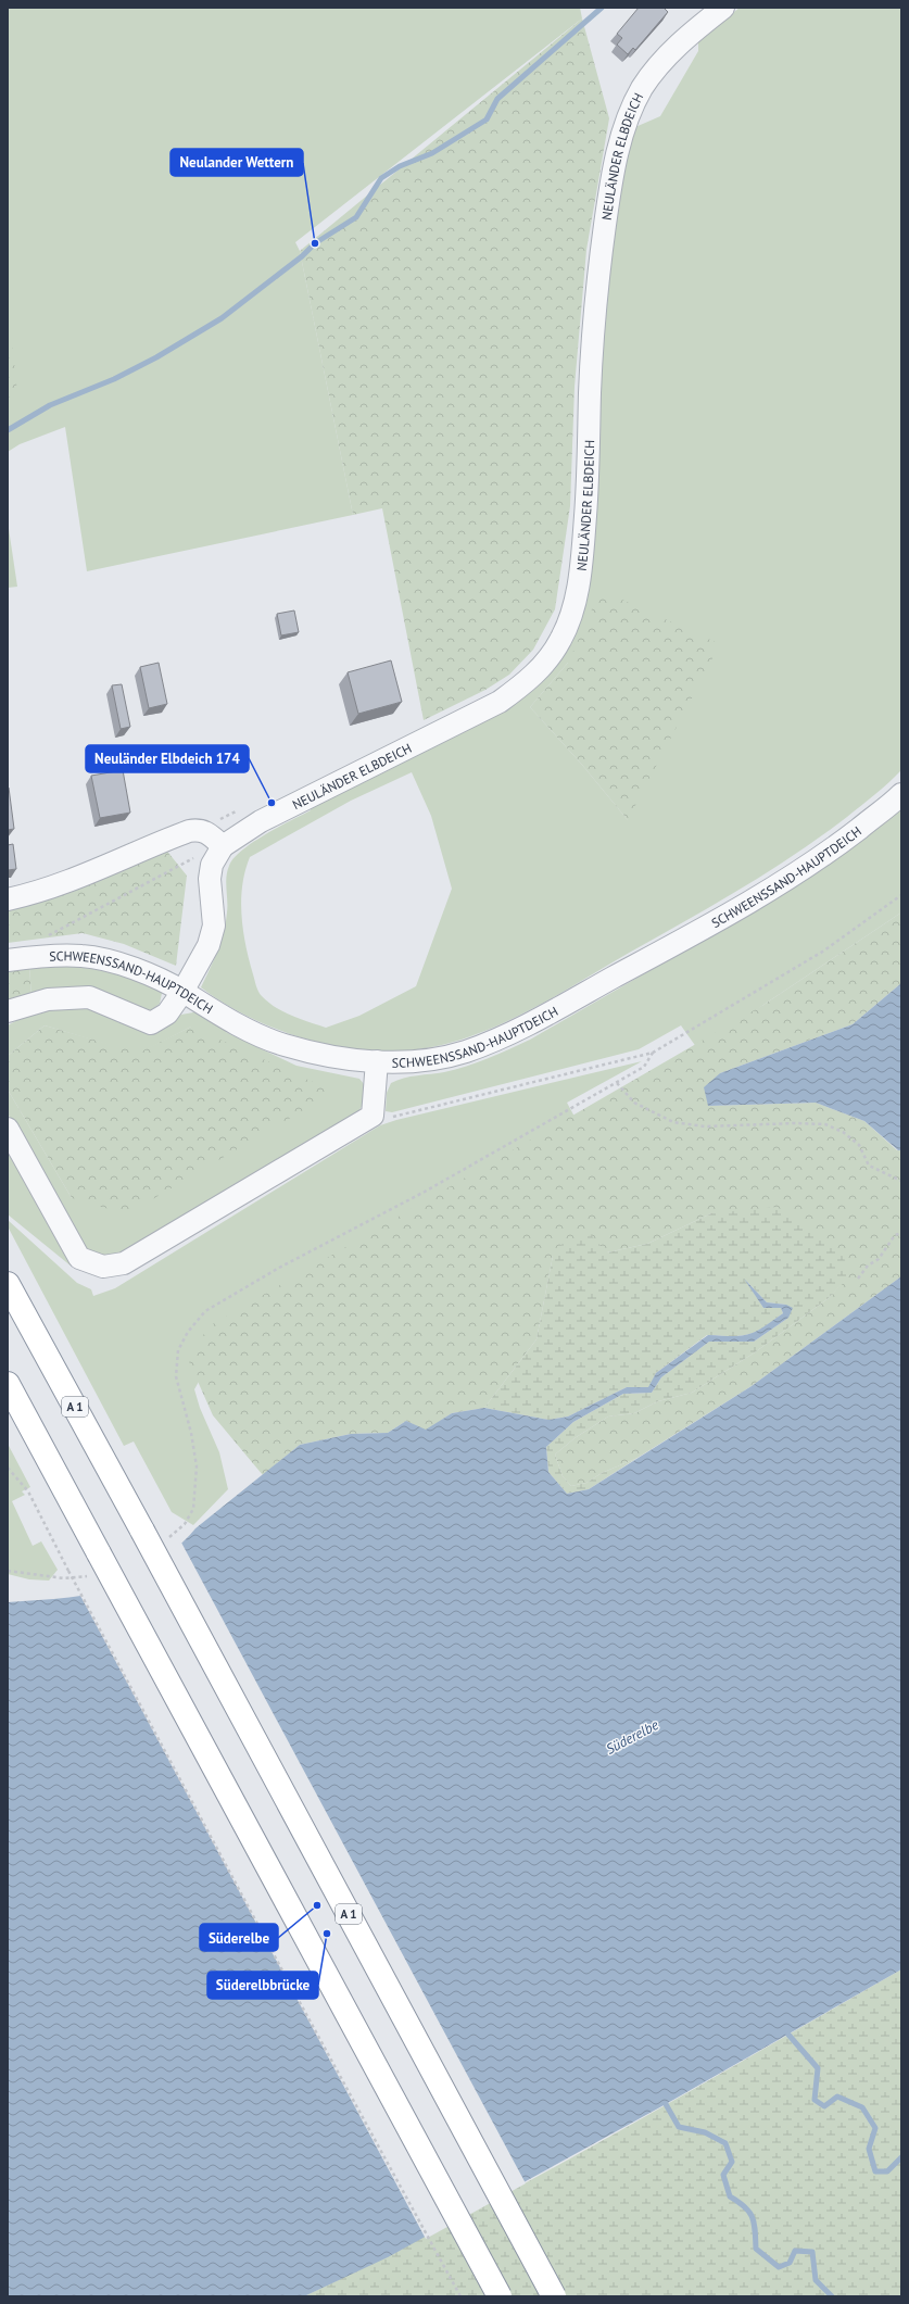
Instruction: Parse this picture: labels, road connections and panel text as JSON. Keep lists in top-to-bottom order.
{
  "streets": {
    "highway": ["A 1"],
    "street": ["NEULÄNDER ELBDEICH", "SCHWEENSSAND-HAUPTDEICH"]
  },
  "crossings": [
    ["NEULÄNDER ELBDEICH", "SCHWEENSSAND-HAUPTDEICH"]
  ],
  "water": ["Süderelbe"],
  "places": [
    "Neulander Wettern",
    "Neuländer Elbdeich 174",
    "Süderelbe",
    "Süderelbbrücke"
  ]
}
